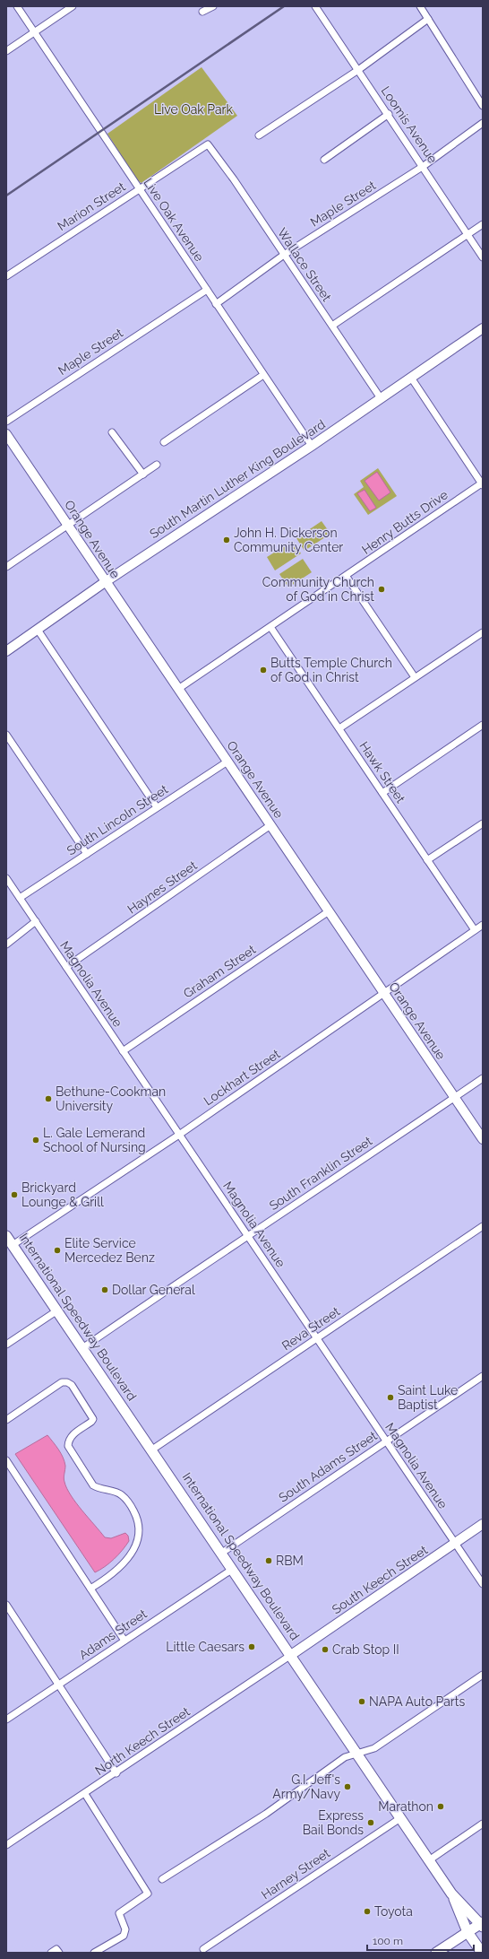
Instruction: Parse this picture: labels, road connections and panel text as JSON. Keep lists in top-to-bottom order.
{
  "streets": {
    "main road": ["International Speedway Boulevard"],
    "street": [
      "Loomis Avenue",
      "Maple Street",
      "Marion Street",
      "Live Oak Avenue",
      "Wallace Street",
      "South Martin Luther King Boulevard",
      "Henry Butts Drive",
      "Orange Avenue",
      "Hawk Street",
      "South Lincoln Street",
      "Haynes Street",
      "Graham Street",
      "Magnolia Avenue",
      "Lockhart Street",
      "South Franklin Street",
      "Reva Street",
      "South Adams Street",
      "South Keech Street",
      "Adams Street",
      "North Keech Street",
      "Harney Street"
    ]
  },
  "crossings": [
    ["Loomis Avenue", "Maple Street"],
    ["Maple Street", "Live Oak Avenue"],
    ["Maple Street", "Wallace Street"],
    ["Marion Street", "Live Oak Avenue"],
    ["Marion Street", "Wallace Street"],
    ["Live Oak Avenue", "South Martin Luther King Boulevard"],
    ["Wallace Street", "South Martin Luther King Boulevard"],
    ["South Martin Luther King Boulevard", "Orange Avenue"],
    ["Henry Butts Drive", "Orange Avenue"],
    ["Henry Butts Drive", "Hawk Street"],
    ["Orange Avenue", "South Lincoln Street"],
    ["Orange Avenue", "Haynes Street"],
    ["Orange Avenue", "Graham Street"],
    ["Orange Avenue", "Lockhart Street"],
    ["Orange Avenue", "South Franklin Street"],
    ["Hawk Street", "Lockhart Street"],
    ["South Lincoln Street", "Magnolia Avenue"],
    ["Haynes Street", "Magnolia Avenue"],
    ["Graham Street", "Magnolia Avenue"],
    ["Magnolia Avenue", "Lockhart Street"],
    ["Magnolia Avenue", "South Franklin Street"],
    ["Magnolia Avenue", "Reva Street"],
    ["Magnolia Avenue", "South Adams Street"],
    ["Magnolia Avenue", "South Keech Street"],
    ["Lockhart Street", "International Speedway Boulevard"],
    ["South Franklin Street", "International Speedway Boulevard"],
    ["International Speedway Boulevard", "Reva Street"],
    ["International Speedway Boulevard", "South Adams Street"],
    ["International Speedway Boulevard", "South Keech Street"],
    ["International Speedway Boulevard", "Adams Street"],
    ["International Speedway Boulevard", "North Keech Street"],
    ["International Speedway Boulevard", "Harney Street"],
    ["South Keech Street", "North Keech Street"]
  ],
  "parks": ["Live Oak Park"],
  "places": [
    "John H. Dickerson Community Center",
    "Community Church of God in Christ",
    "Butts Temple Church of God in Christ",
    "Bethune-Cookman University",
    "L. Gale Lemerand School of Nursing",
    "Brickyard Lounge & Grill",
    "Elite Service Mercedez Benz",
    "Dollar General",
    "Saint Luke Baptist",
    "RBM",
    "Little Caesars",
    "Crab Stop II",
    "NAPA Auto Parts",
    "G.I. Jeff's Army/Navy",
    "Marathon",
    "Express Bail Bonds",
    "Toyota"
  ],
  "scale_bar": "100 m"
}
